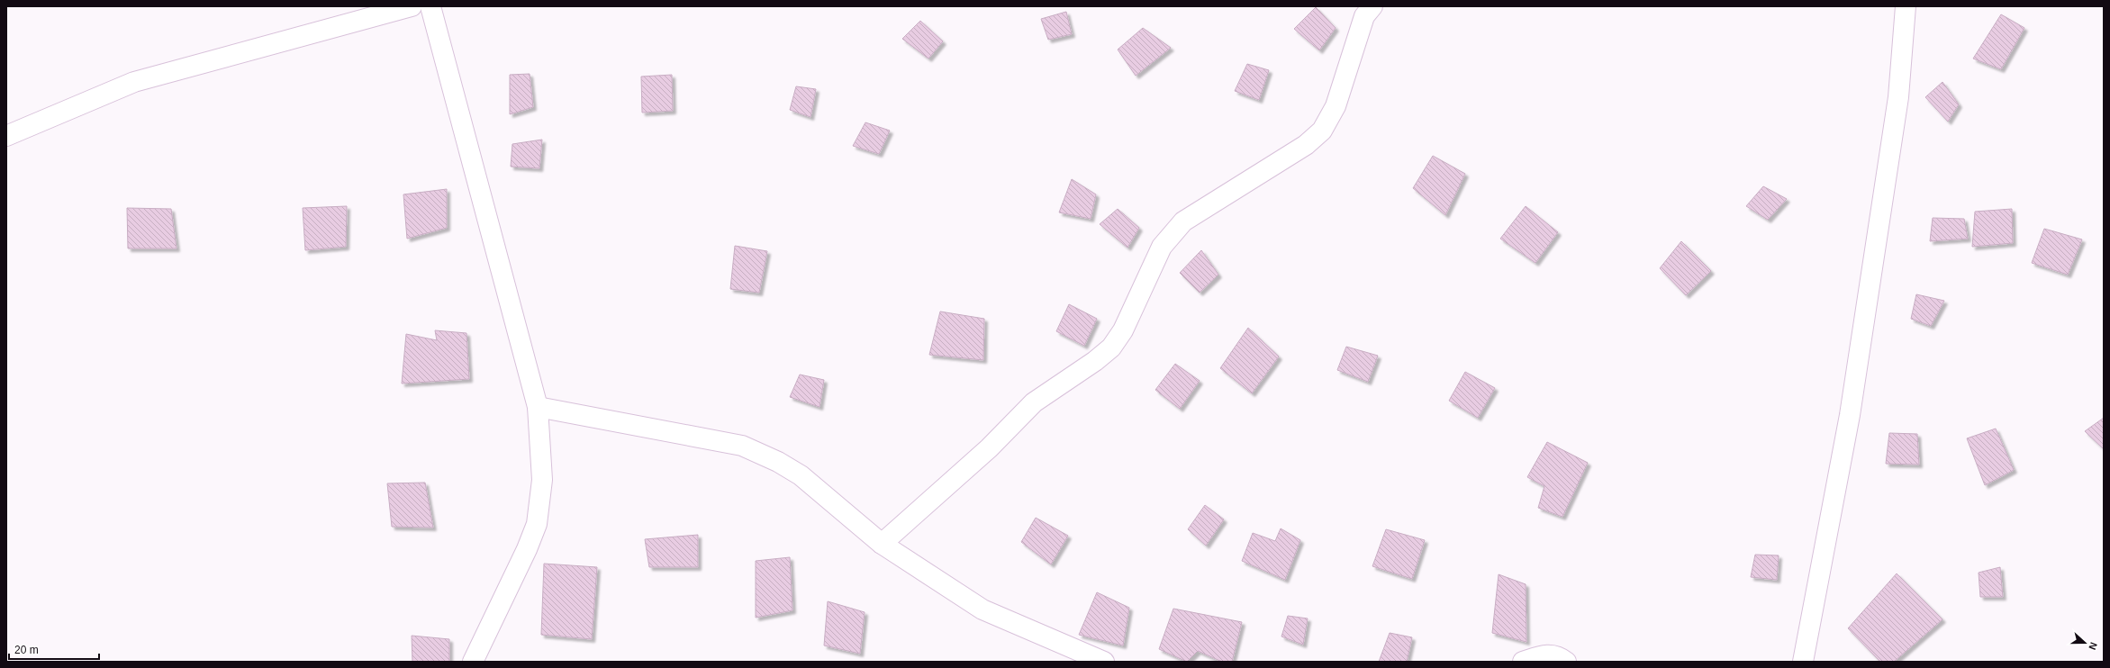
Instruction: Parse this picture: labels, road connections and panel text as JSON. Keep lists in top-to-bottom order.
{
  "scale_bar": "20 m",
  "north": "right"
}
